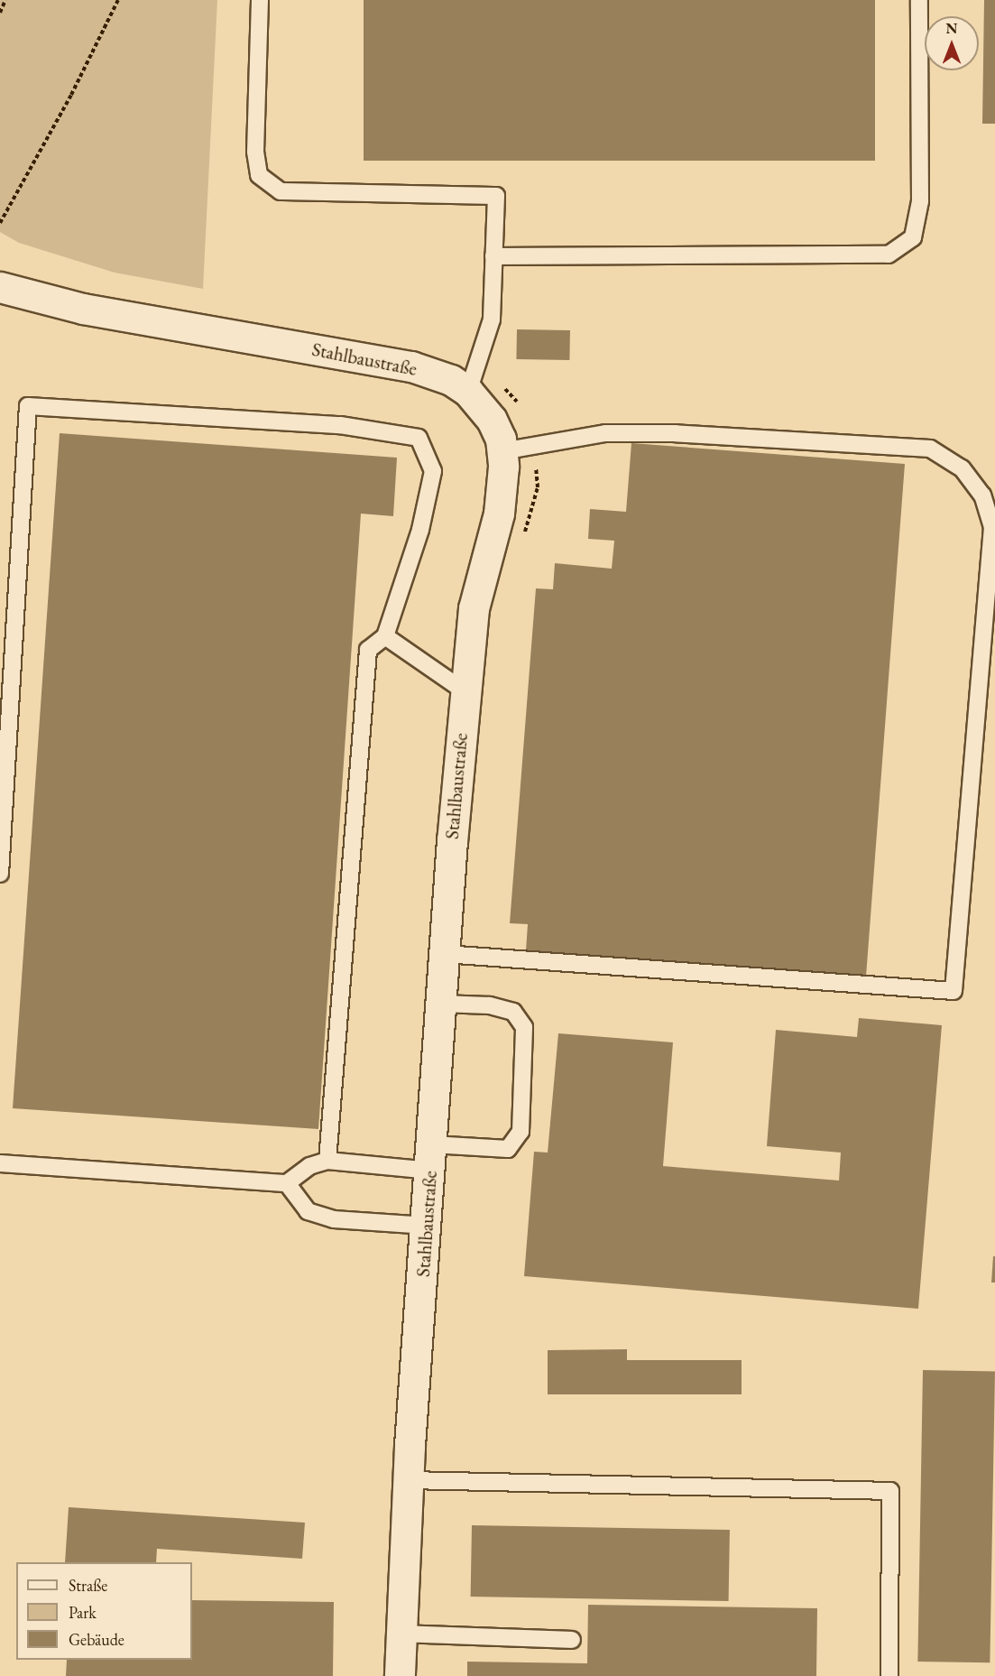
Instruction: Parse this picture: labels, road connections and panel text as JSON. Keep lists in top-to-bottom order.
{
  "streets": {
    "street": ["Stahlbaustraße"]
  },
  "legend": ["Straße", "Park", "Gebäude"],
  "north": "top"
}
